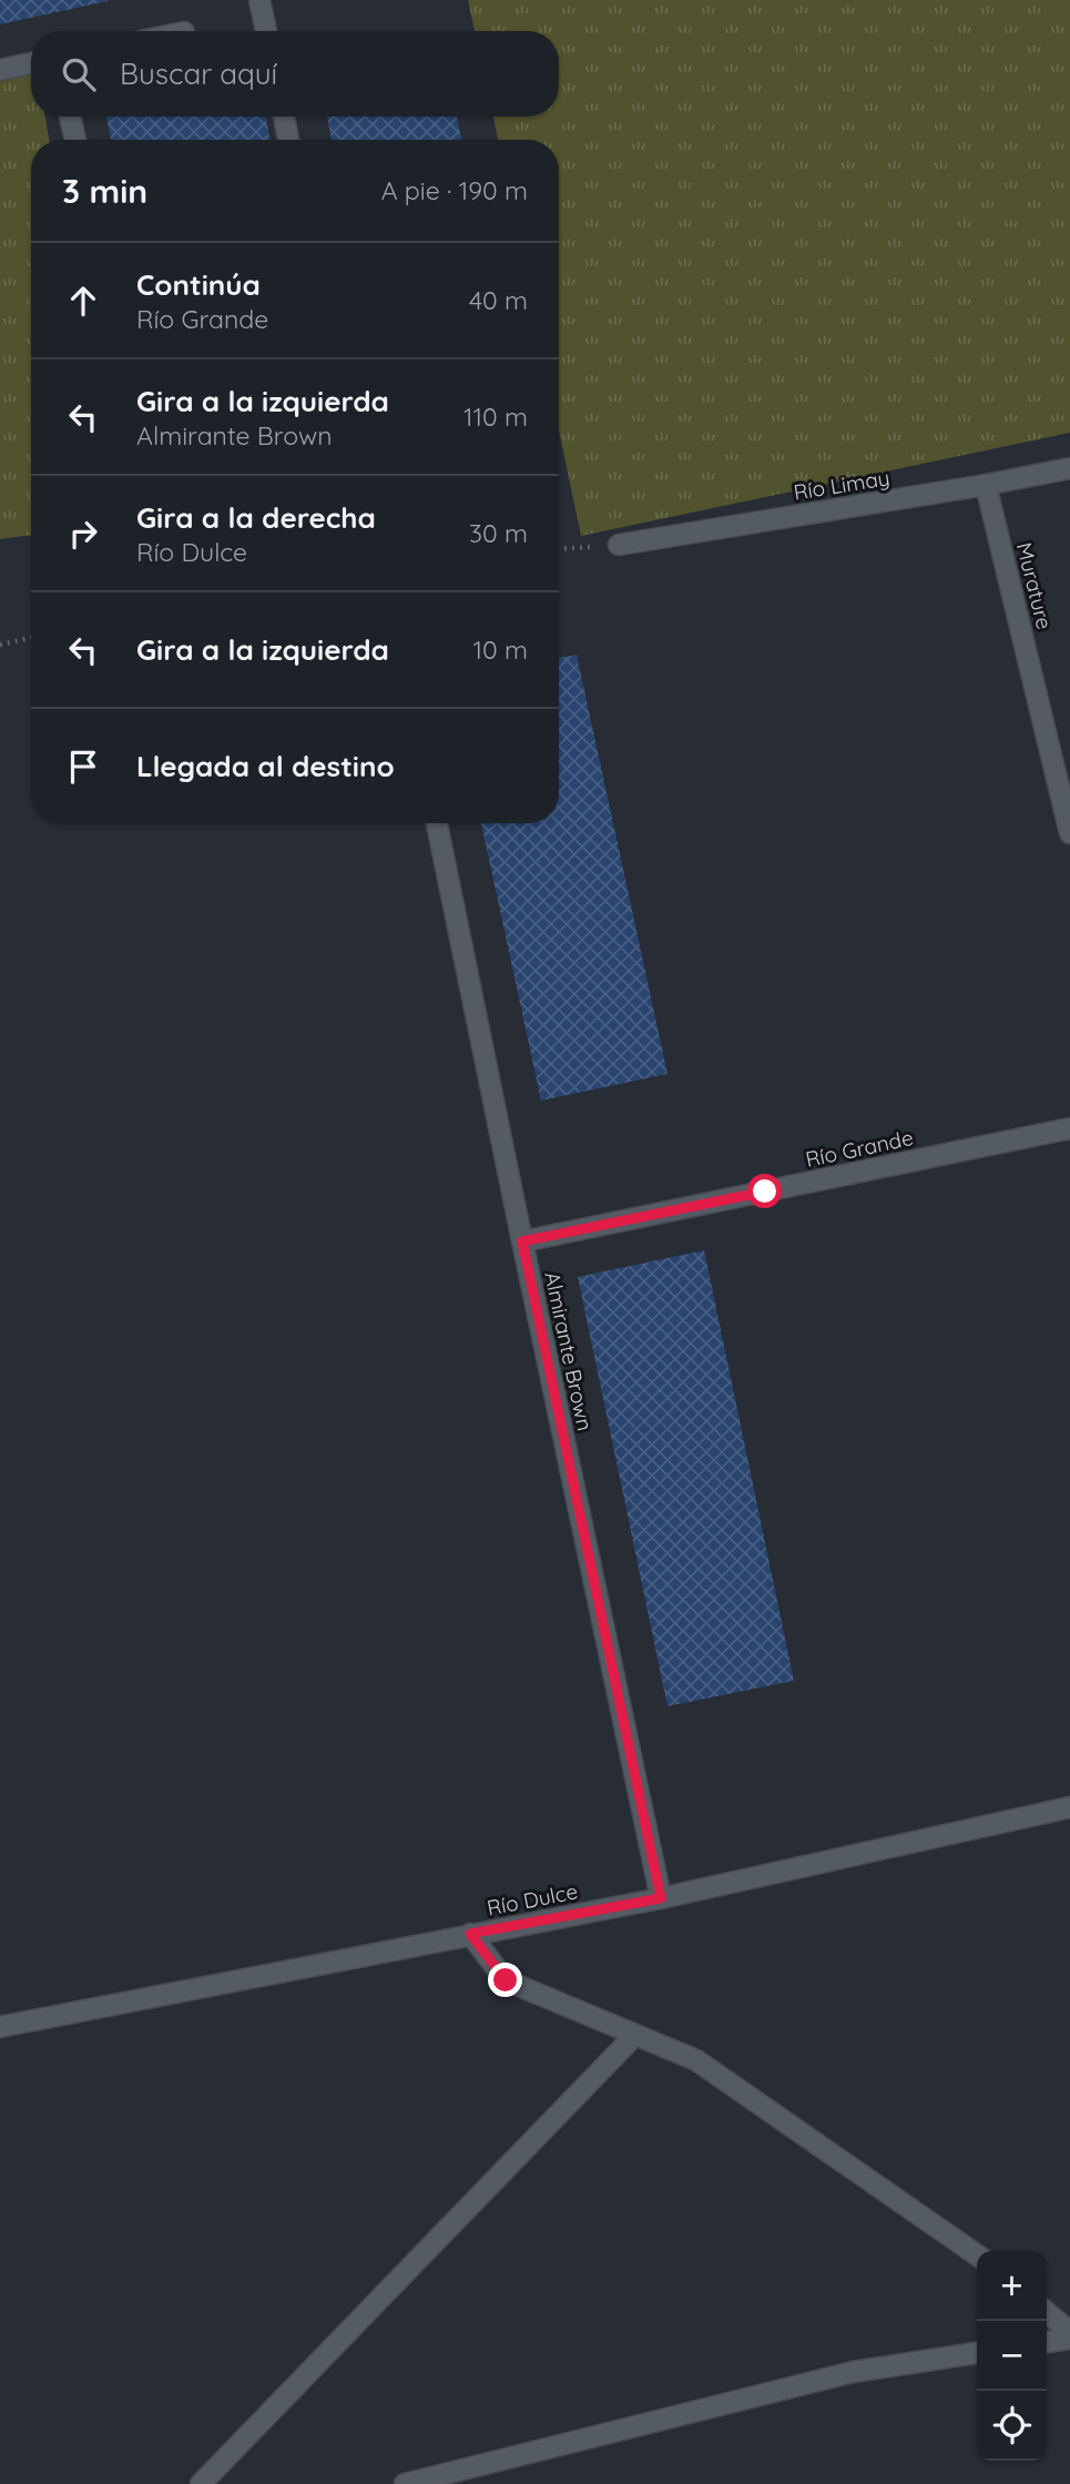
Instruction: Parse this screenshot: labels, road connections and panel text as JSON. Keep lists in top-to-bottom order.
{
  "streets": {
    "street": [
      "Río Limay",
      "Murature",
      "Río Grande",
      "Almirante Brown",
      "Río Dulce"
    ]
  },
  "crossings": [
    ["Río Limay", "Murature"],
    ["Río Grande", "Almirante Brown"],
    ["Almirante Brown", "Río Dulce"]
  ],
  "page": {
    "search": "Buscar aquí",
    "heading": ["3 min", "A pie · 190 m"],
    "list": [
      ["Continúa", "Río Grande", "40 m"],
      ["Gira a la izquierda", "Almirante Brown", "110 m"],
      ["Gira a la derecha", "Río Dulce", "30 m"],
      ["Gira a la izquierda", "10 m"],
      "Llegada al destino"
    ],
    "map_buttons": ["+", "−"]
  }
}
